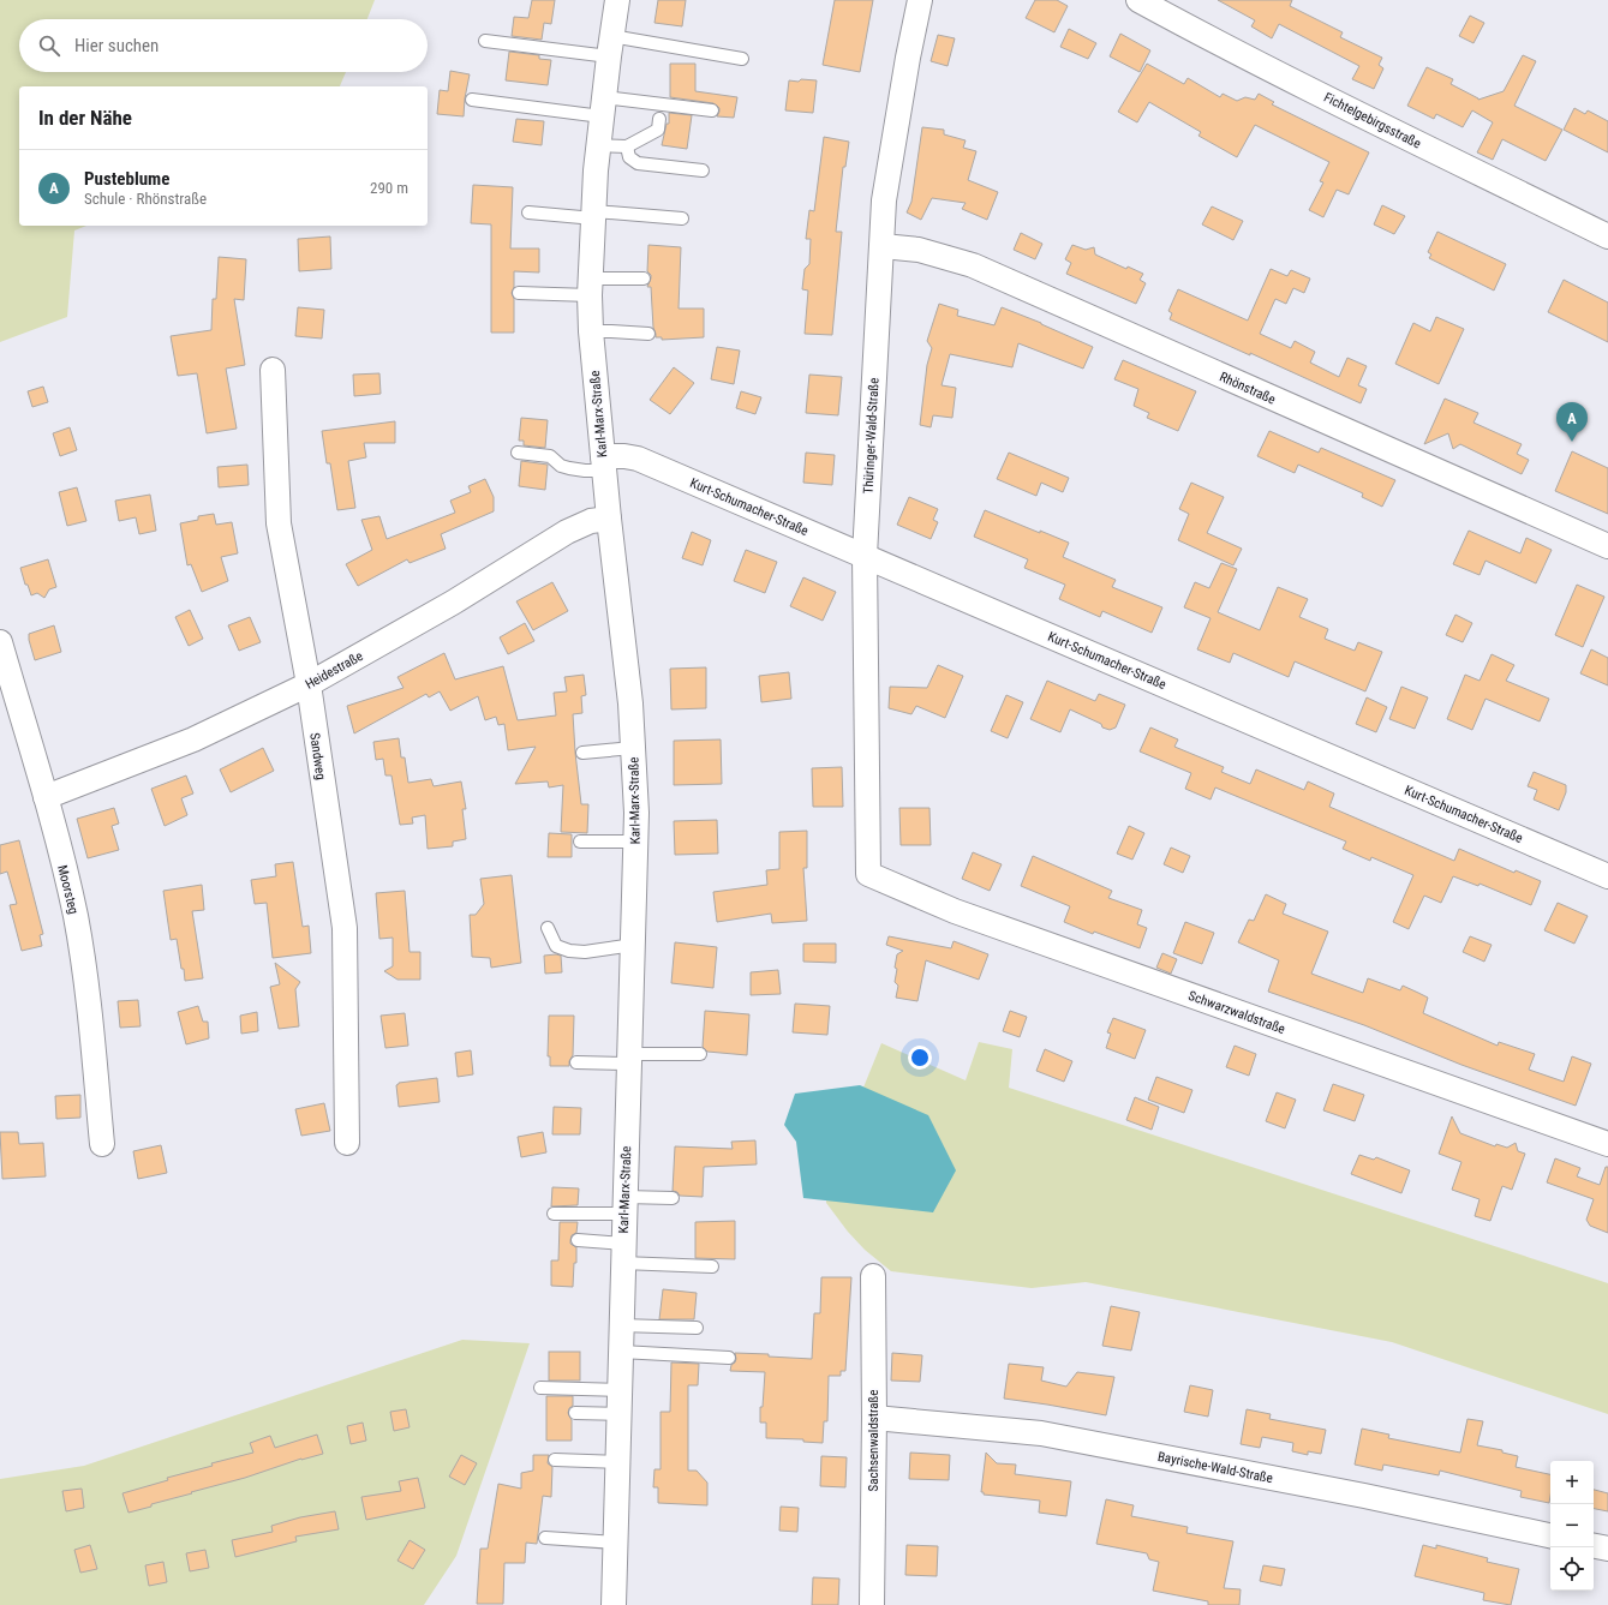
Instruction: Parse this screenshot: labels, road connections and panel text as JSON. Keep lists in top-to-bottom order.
{
  "streets": {
    "street": [
      "Fichtelgebirgsstraße",
      "Rhönstraße",
      "Karl-Marx-Straße",
      "Thüringer-Wald-Straße",
      "Kurt-Schumacher-Straße",
      "Heidestraße",
      "Sandweg",
      "Moorsteg",
      "Schwarzwaldstraße",
      "Sachsenwaldstraße",
      "Bayrische-Wald-Straße"
    ]
  },
  "crossings": [
    ["Rhönstraße", "Thüringer-Wald-Straße"],
    ["Karl-Marx-Straße", "Kurt-Schumacher-Straße"],
    ["Karl-Marx-Straße", "Heidestraße"],
    ["Thüringer-Wald-Straße", "Kurt-Schumacher-Straße"],
    ["Thüringer-Wald-Straße", "Schwarzwaldstraße"],
    ["Heidestraße", "Sandweg"],
    ["Heidestraße", "Moorsteg"],
    ["Sachsenwaldstraße", "Bayrische-Wald-Straße"]
  ],
  "page": {
    "search": "Hier suchen",
    "heading": "In der Nähe",
    "list": [
      {
        "mark": "A",
        "name": "Pusteblume",
        "note": "Schule · Rhönstraße",
        "value": "290 m"
      }
    ],
    "pins": "A",
    "map_buttons": ["+", "−"]
  }
}
